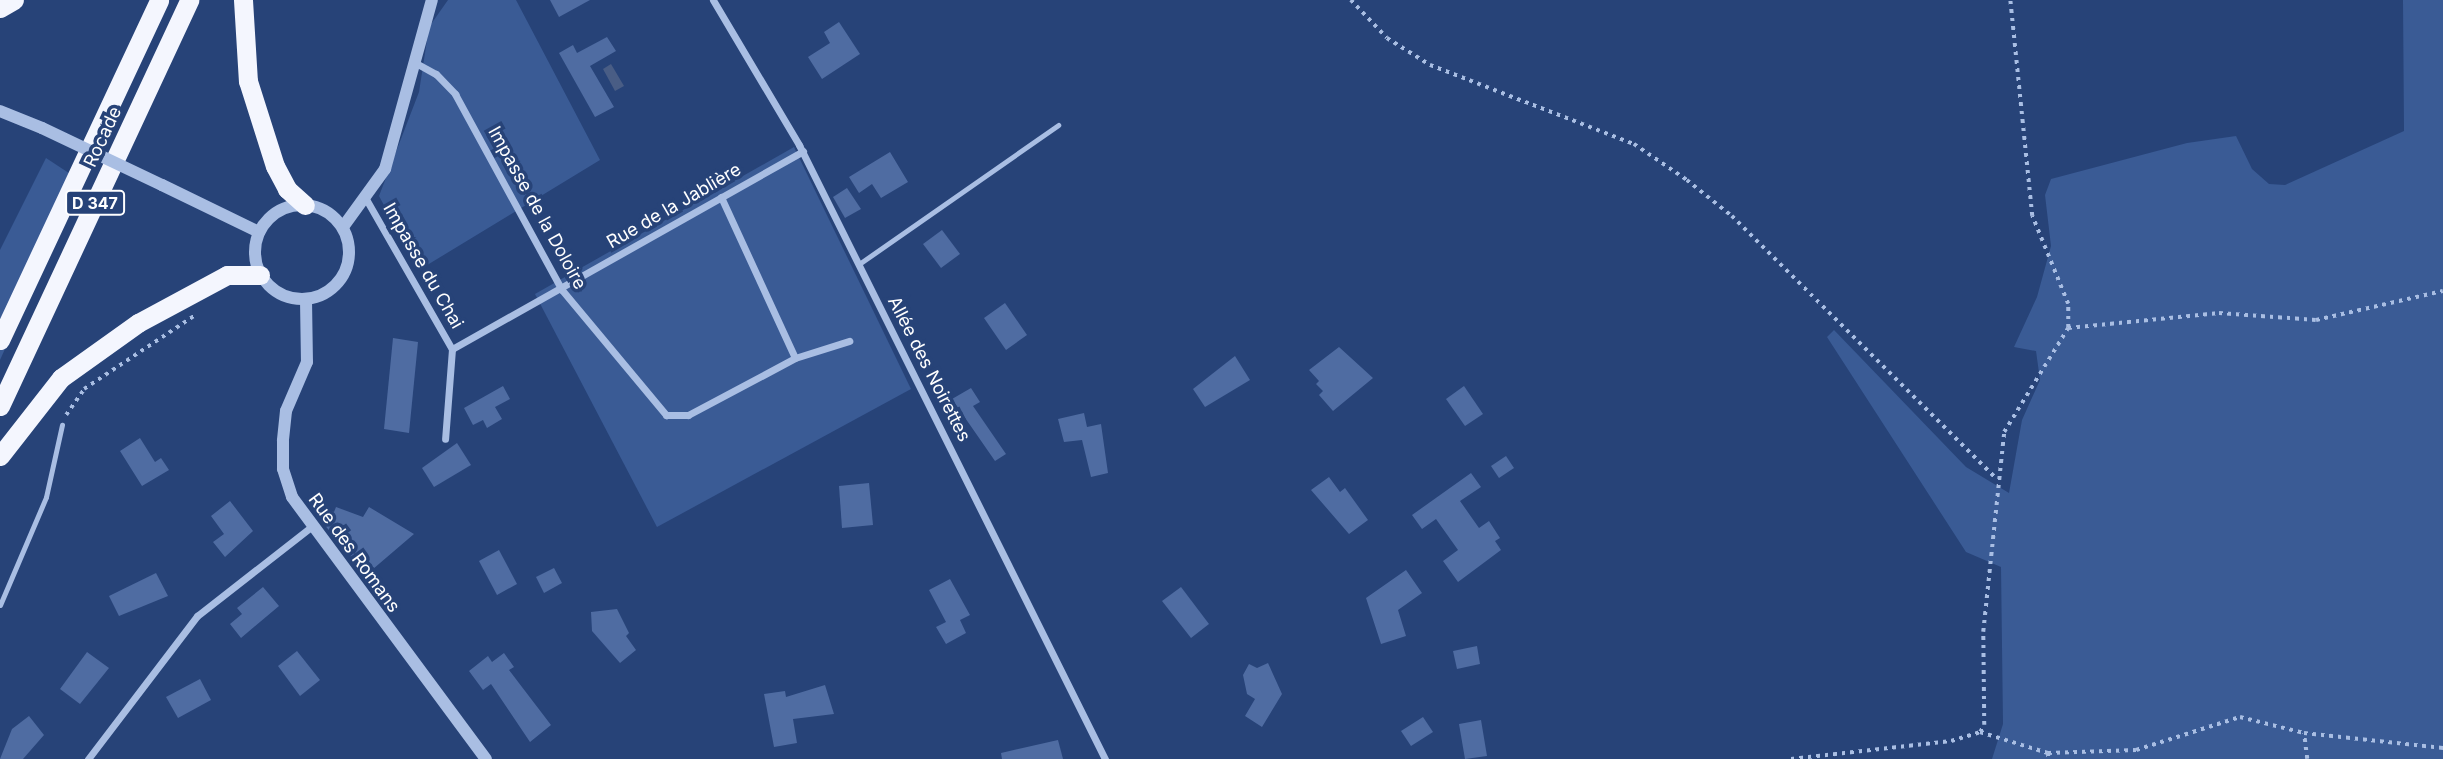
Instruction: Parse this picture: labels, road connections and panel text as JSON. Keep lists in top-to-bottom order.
{
  "streets": {
    "highway": ["Rocade", "D 347"],
    "street": [
      "Rue de la Jablière",
      "Impasse de la Doloire",
      "Impasse du Chai",
      "Allée des Noirettes",
      "Rue des Romans"
    ]
  },
  "crossings": [
    ["Rue de la Jablière", "Impasse de la Doloire"],
    ["Rue de la Jablière", "Impasse du Chai"],
    ["Rue de la Jablière", "Allée des Noirettes"],
    ["Impasse de la Doloire", "Impasse du Chai"]
  ]
}
